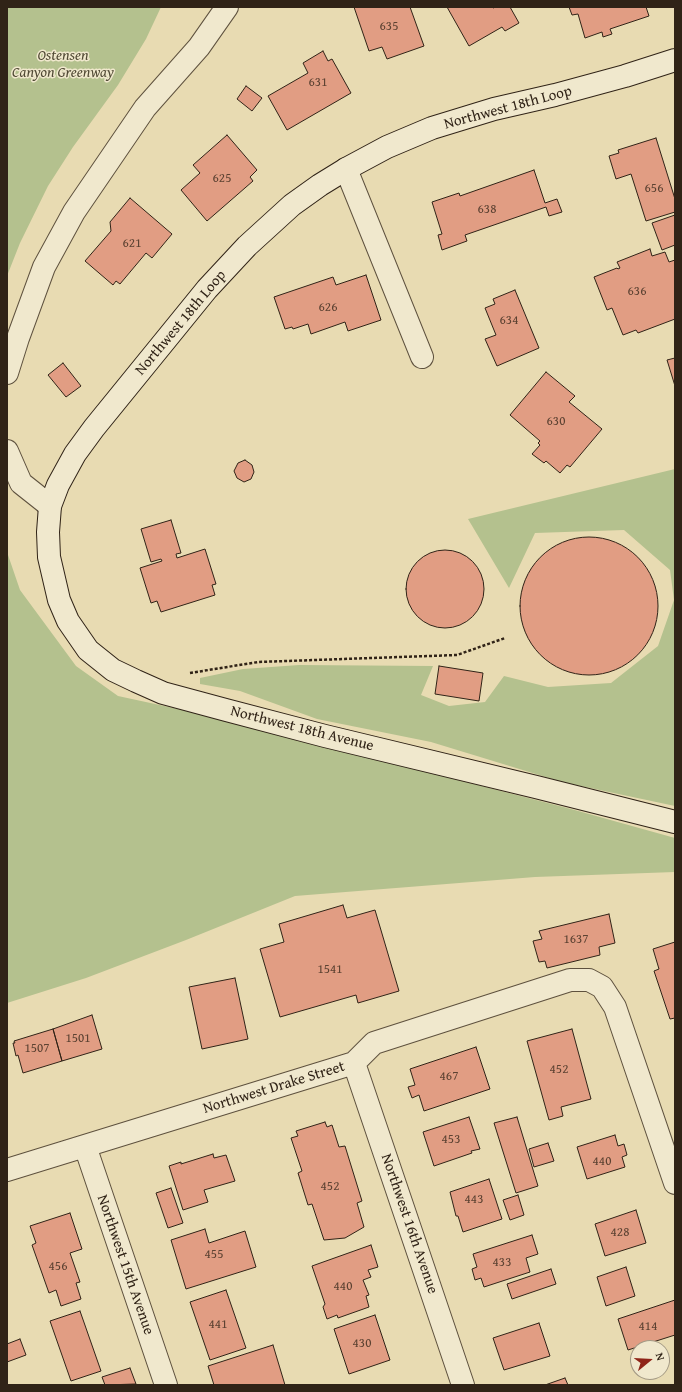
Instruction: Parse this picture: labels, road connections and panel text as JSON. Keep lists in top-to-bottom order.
{
  "streets": {
    "street": [
      "Northwest 18th Loop",
      "Northwest 18th Avenue",
      "Northwest Drake Street",
      "Northwest 16th Avenue",
      "Northwest 15th Avenue"
    ]
  },
  "crossings": [
    ["Northwest 18th Loop", "Northwest 18th Avenue"],
    ["Northwest Drake Street", "Northwest 16th Avenue"],
    ["Northwest Drake Street", "Northwest 15th Avenue"]
  ],
  "parks": ["Ostensen Canyon Greenway"],
  "house_numbers": [
    "635",
    "631",
    "625",
    "656",
    "638",
    "621",
    "636",
    "626",
    "634",
    "630",
    "1637",
    "1541",
    "1501",
    "1507",
    "452",
    "467",
    "453",
    "440",
    "452",
    "443",
    "428",
    "455",
    "433",
    "456",
    "440",
    "441",
    "414",
    "430"
  ],
  "north": "right"
}
